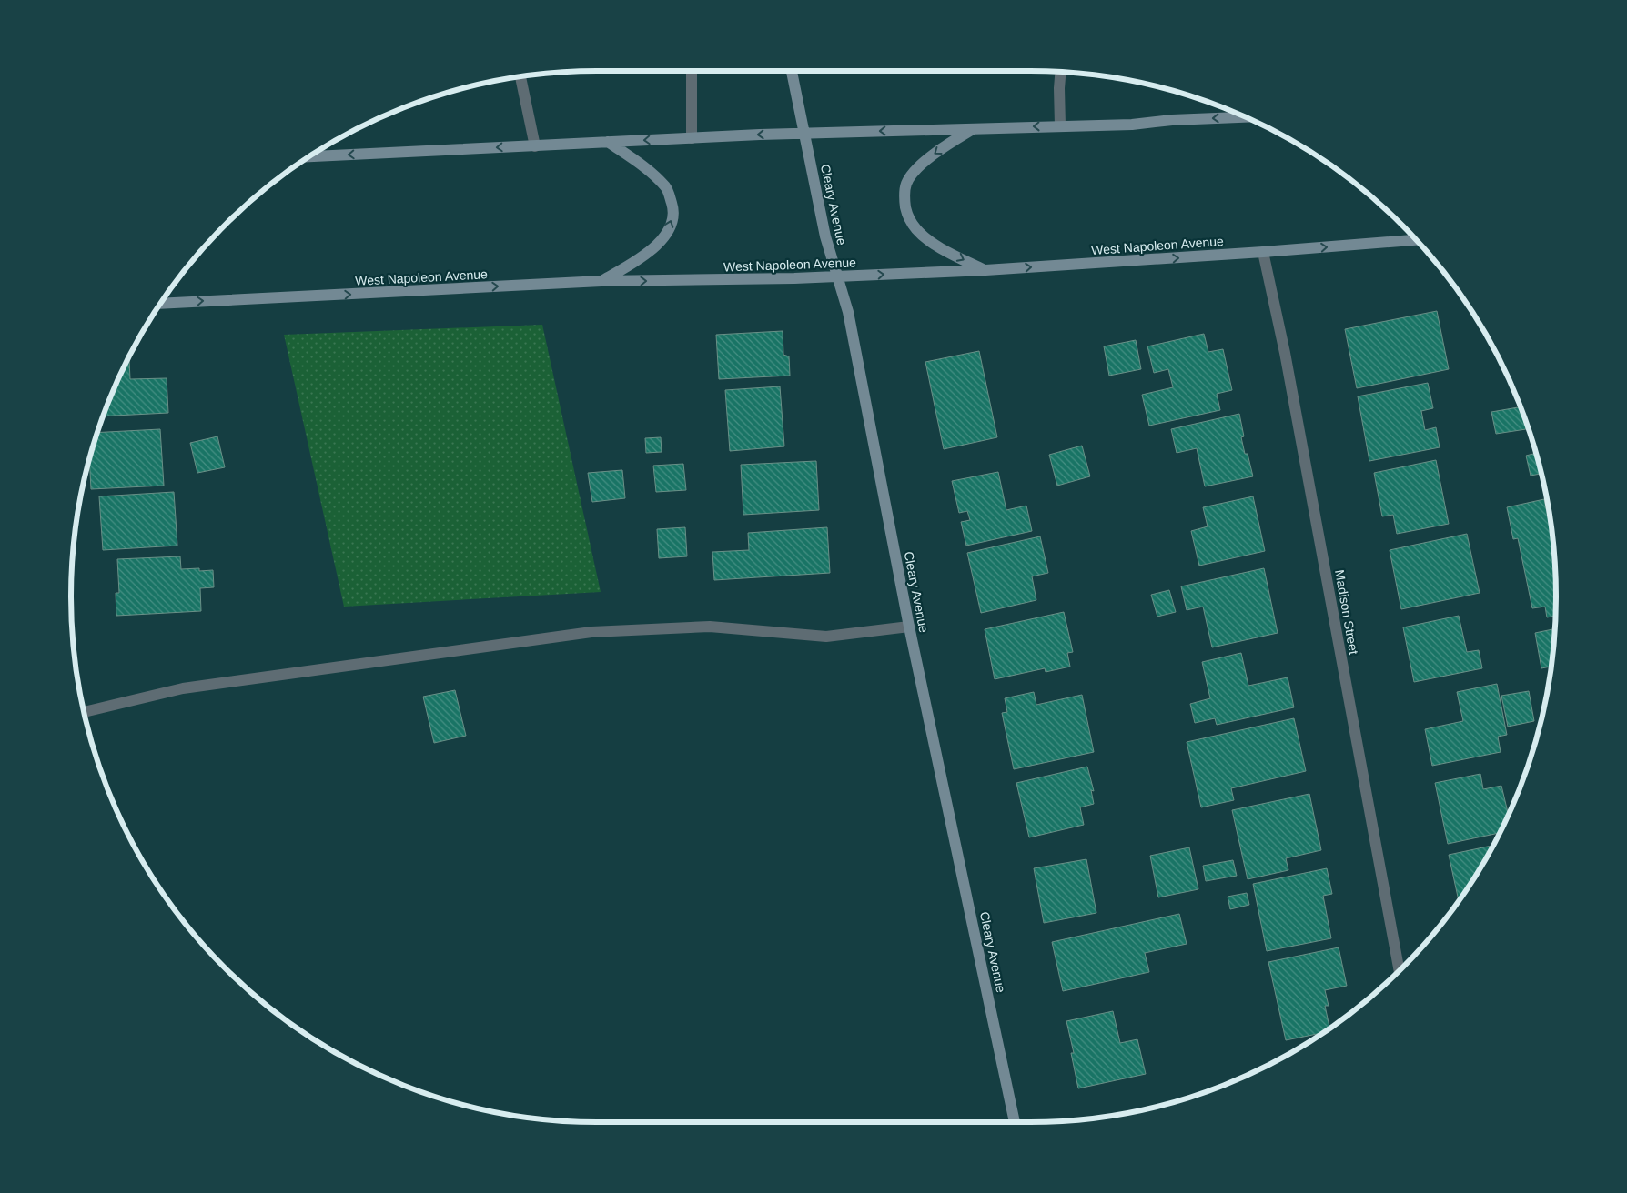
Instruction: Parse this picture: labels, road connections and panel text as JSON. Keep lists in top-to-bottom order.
{
  "streets": {
    "main road": ["Cleary Avenue", "West Napoleon Avenue"],
    "street": ["Madison Street"]
  },
  "crossings": [
    ["Cleary Avenue", "West Napoleon Avenue"],
    ["West Napoleon Avenue", "Madison Street"]
  ],
  "one_way": ["West Napoleon Avenue"]
}
